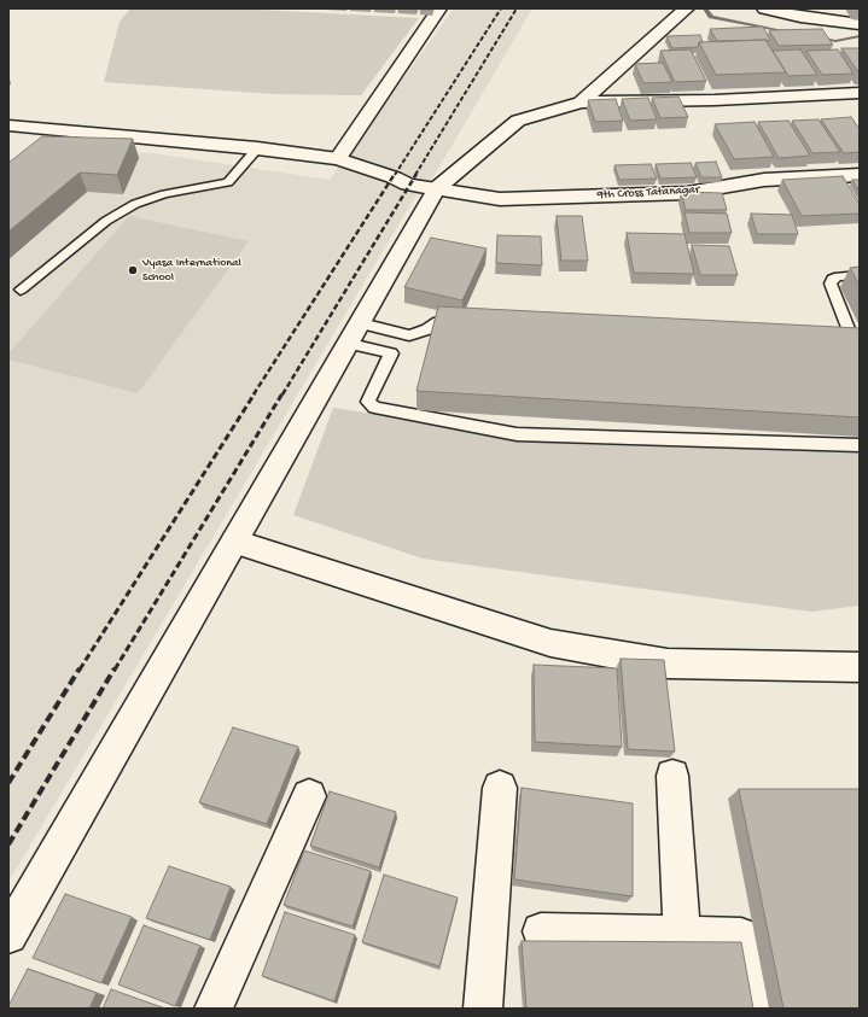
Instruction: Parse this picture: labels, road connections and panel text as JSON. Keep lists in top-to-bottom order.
{
  "streets": {
    "street": ["9th Cross Tatanagar"]
  },
  "places": ["Vyasa International School"]
}
